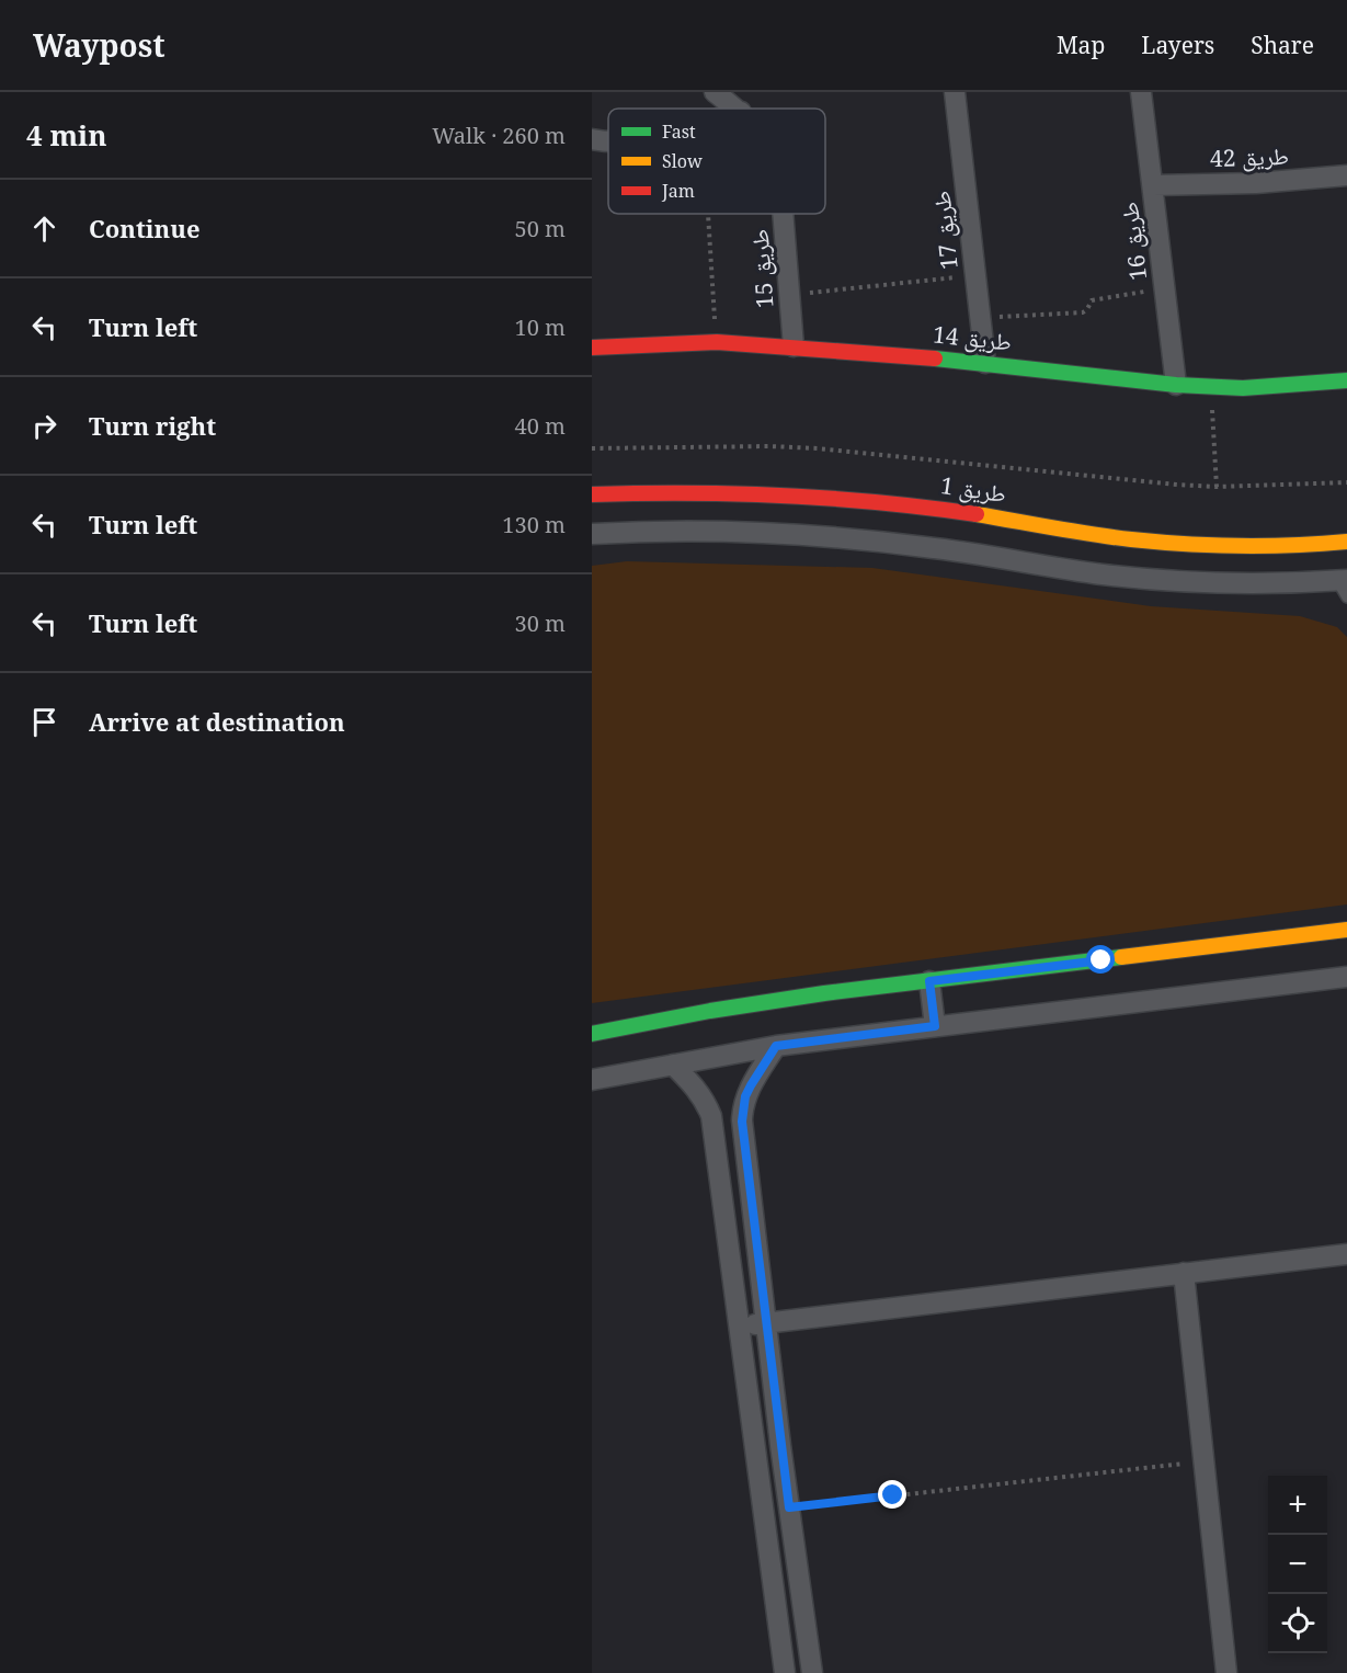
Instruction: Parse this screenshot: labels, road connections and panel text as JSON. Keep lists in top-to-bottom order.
{
  "streets": {
    "street": [
      "طريق 42",
      "طريق 17",
      "طريق 16",
      "طريق 15",
      "طريق 14",
      "طريق 1"
    ]
  },
  "crossings": [
    ["طريق 42", "طريق 16"],
    ["طريق 17", "طريق 14"],
    ["طريق 16", "طريق 14"],
    ["طريق 15", "طريق 14"]
  ],
  "legend": ["Fast", "Slow", "Jam"],
  "page": {
    "header": "Waypost",
    "nav": ["Map", "Layers", "Share"],
    "heading": ["4 min", "Walk · 260 m"],
    "list": [
      ["Continue", "50 m"],
      ["Turn left", "10 m"],
      ["Turn right", "40 m"],
      ["Turn left", "130 m"],
      ["Turn left", "30 m"],
      "Arrive at destination"
    ],
    "map_buttons": ["+", "−"]
  }
}
